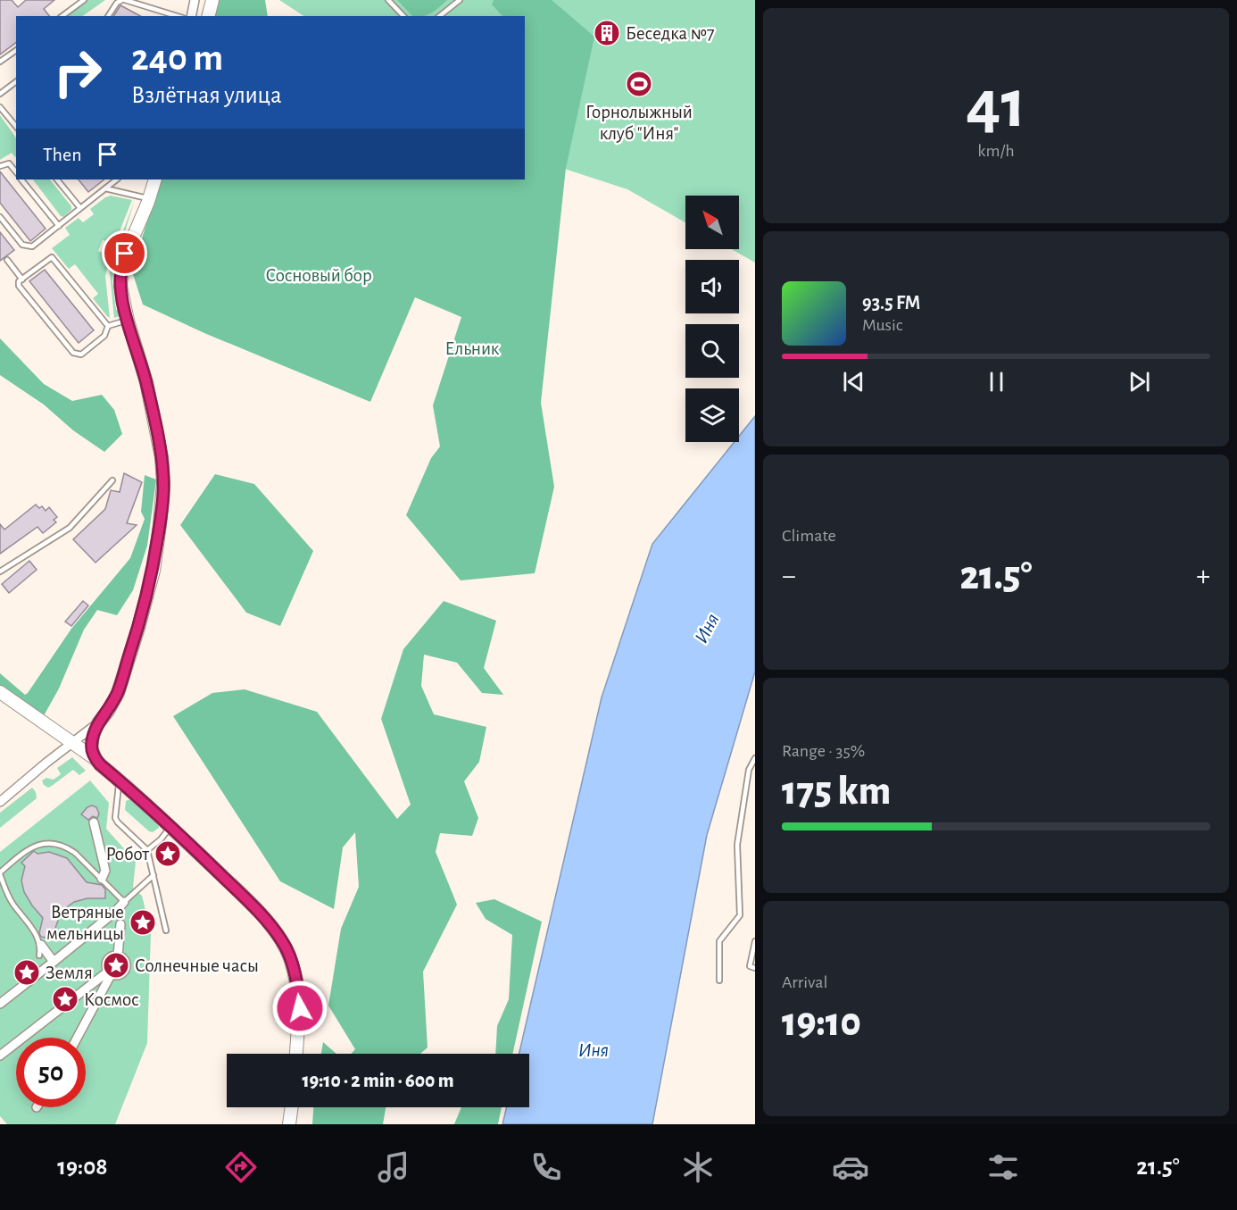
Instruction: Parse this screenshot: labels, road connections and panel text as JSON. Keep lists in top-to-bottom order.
{
  "water": ["Иня"],
  "parks": ["Сосновый бор", "Ельник"],
  "places": {
    "building": ["Беседка №7"],
    "sports": ["Горнолыжный клуб \"Иня\""],
    "place": [
      "Робот",
      "Ветряные мельницы",
      "Солнечные часы",
      "Земля",
      "Космос"
    ]
  },
  "north": "top left",
  "page": {
    "tile": [
      ["41", "km/h"],
      "Climate",
      ["Range · 35%", "175 km"],
      ["Arrival", "19:10"]
    ],
    "turn": ["240 m", "Взлётная улица"],
    "then": "Then",
    "song": ["93.5 FM", "Music"],
    "heat": ["−", "21.5°", "+"],
    "limit": "50",
    "trip": "19:10 · 2 min · 600 m",
    "tabs": ["19:08", "21.5°"]
  }
}
